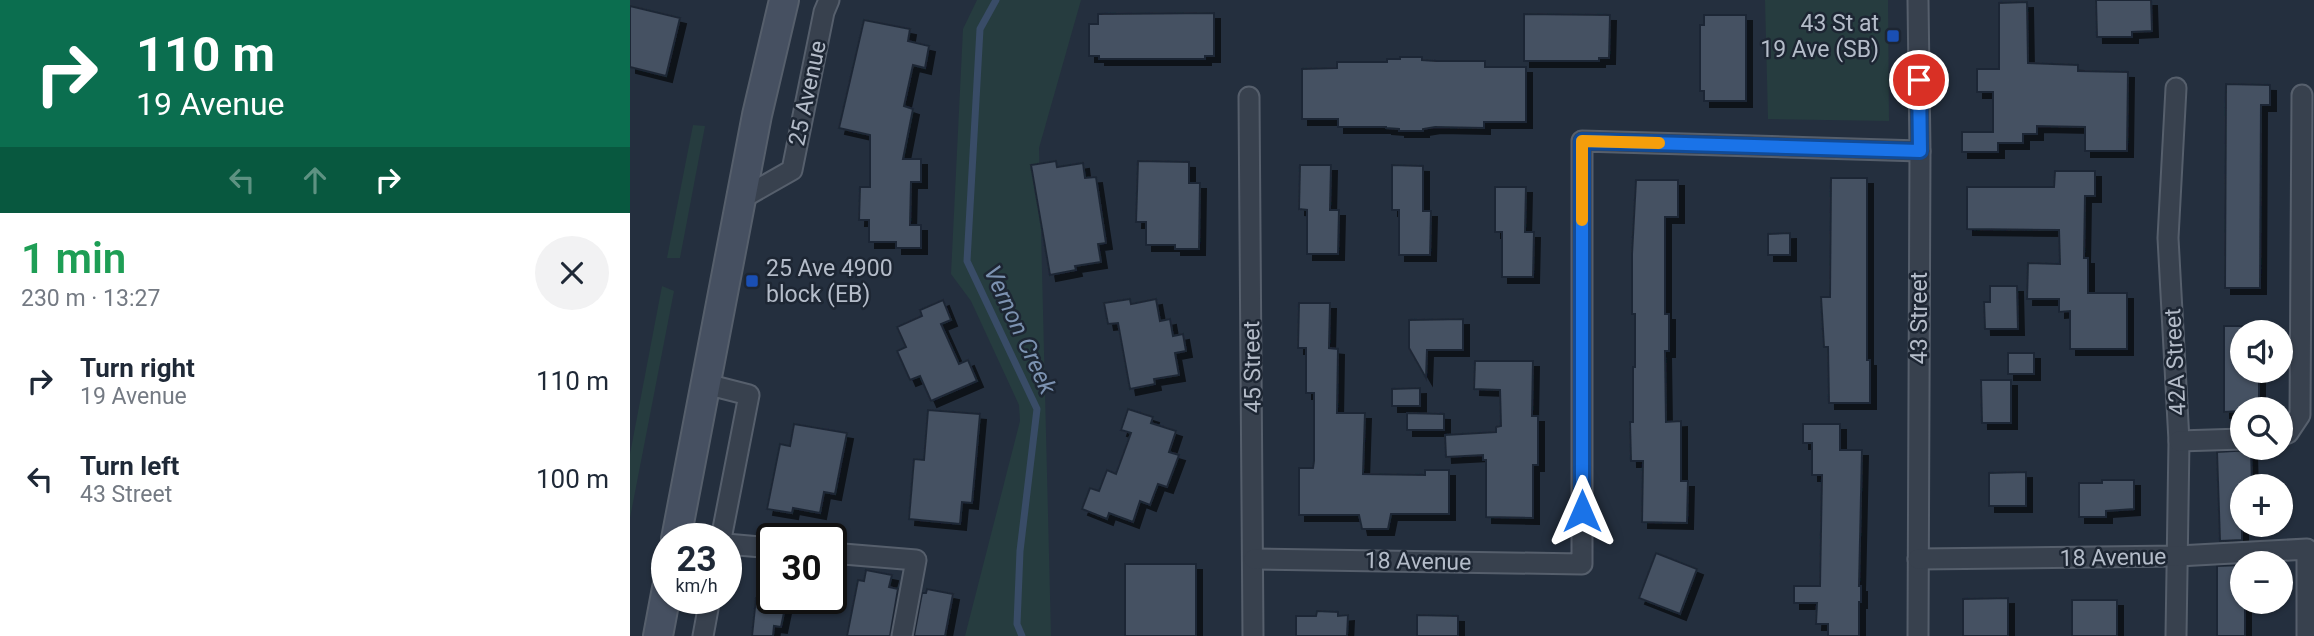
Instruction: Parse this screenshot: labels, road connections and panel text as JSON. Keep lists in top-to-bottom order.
{
  "streets": {
    "main road": ["25 Avenue"],
    "street": [
      "43 Street",
      "42A Street",
      "45 Street",
      "18 Avenue"
    ]
  },
  "crossings": [
    ["43 Street", "18 Avenue"],
    ["42A Street", "18 Avenue"],
    ["45 Street", "18 Avenue"]
  ],
  "water": ["Vernon Creek"],
  "places": {
    "transit": ["43 St at 19 Ave (SB)", "25 Ave 4900 block (EB)"]
  },
  "page": {
    "turn": ["110 m", "19 Avenue"],
    "heading": ["1 min", "230 m · 13:27"],
    "map_buttons": ["+", "−"],
    "list": [
      {
        "name": "Turn right",
        "note": "19 Avenue",
        "value": "110 m"
      },
      {
        "name": "Turn left",
        "note": "43 Street",
        "value": "100 m"
      }
    ],
    "speed": "23 km/h",
    "limit": "30"
  }
}
